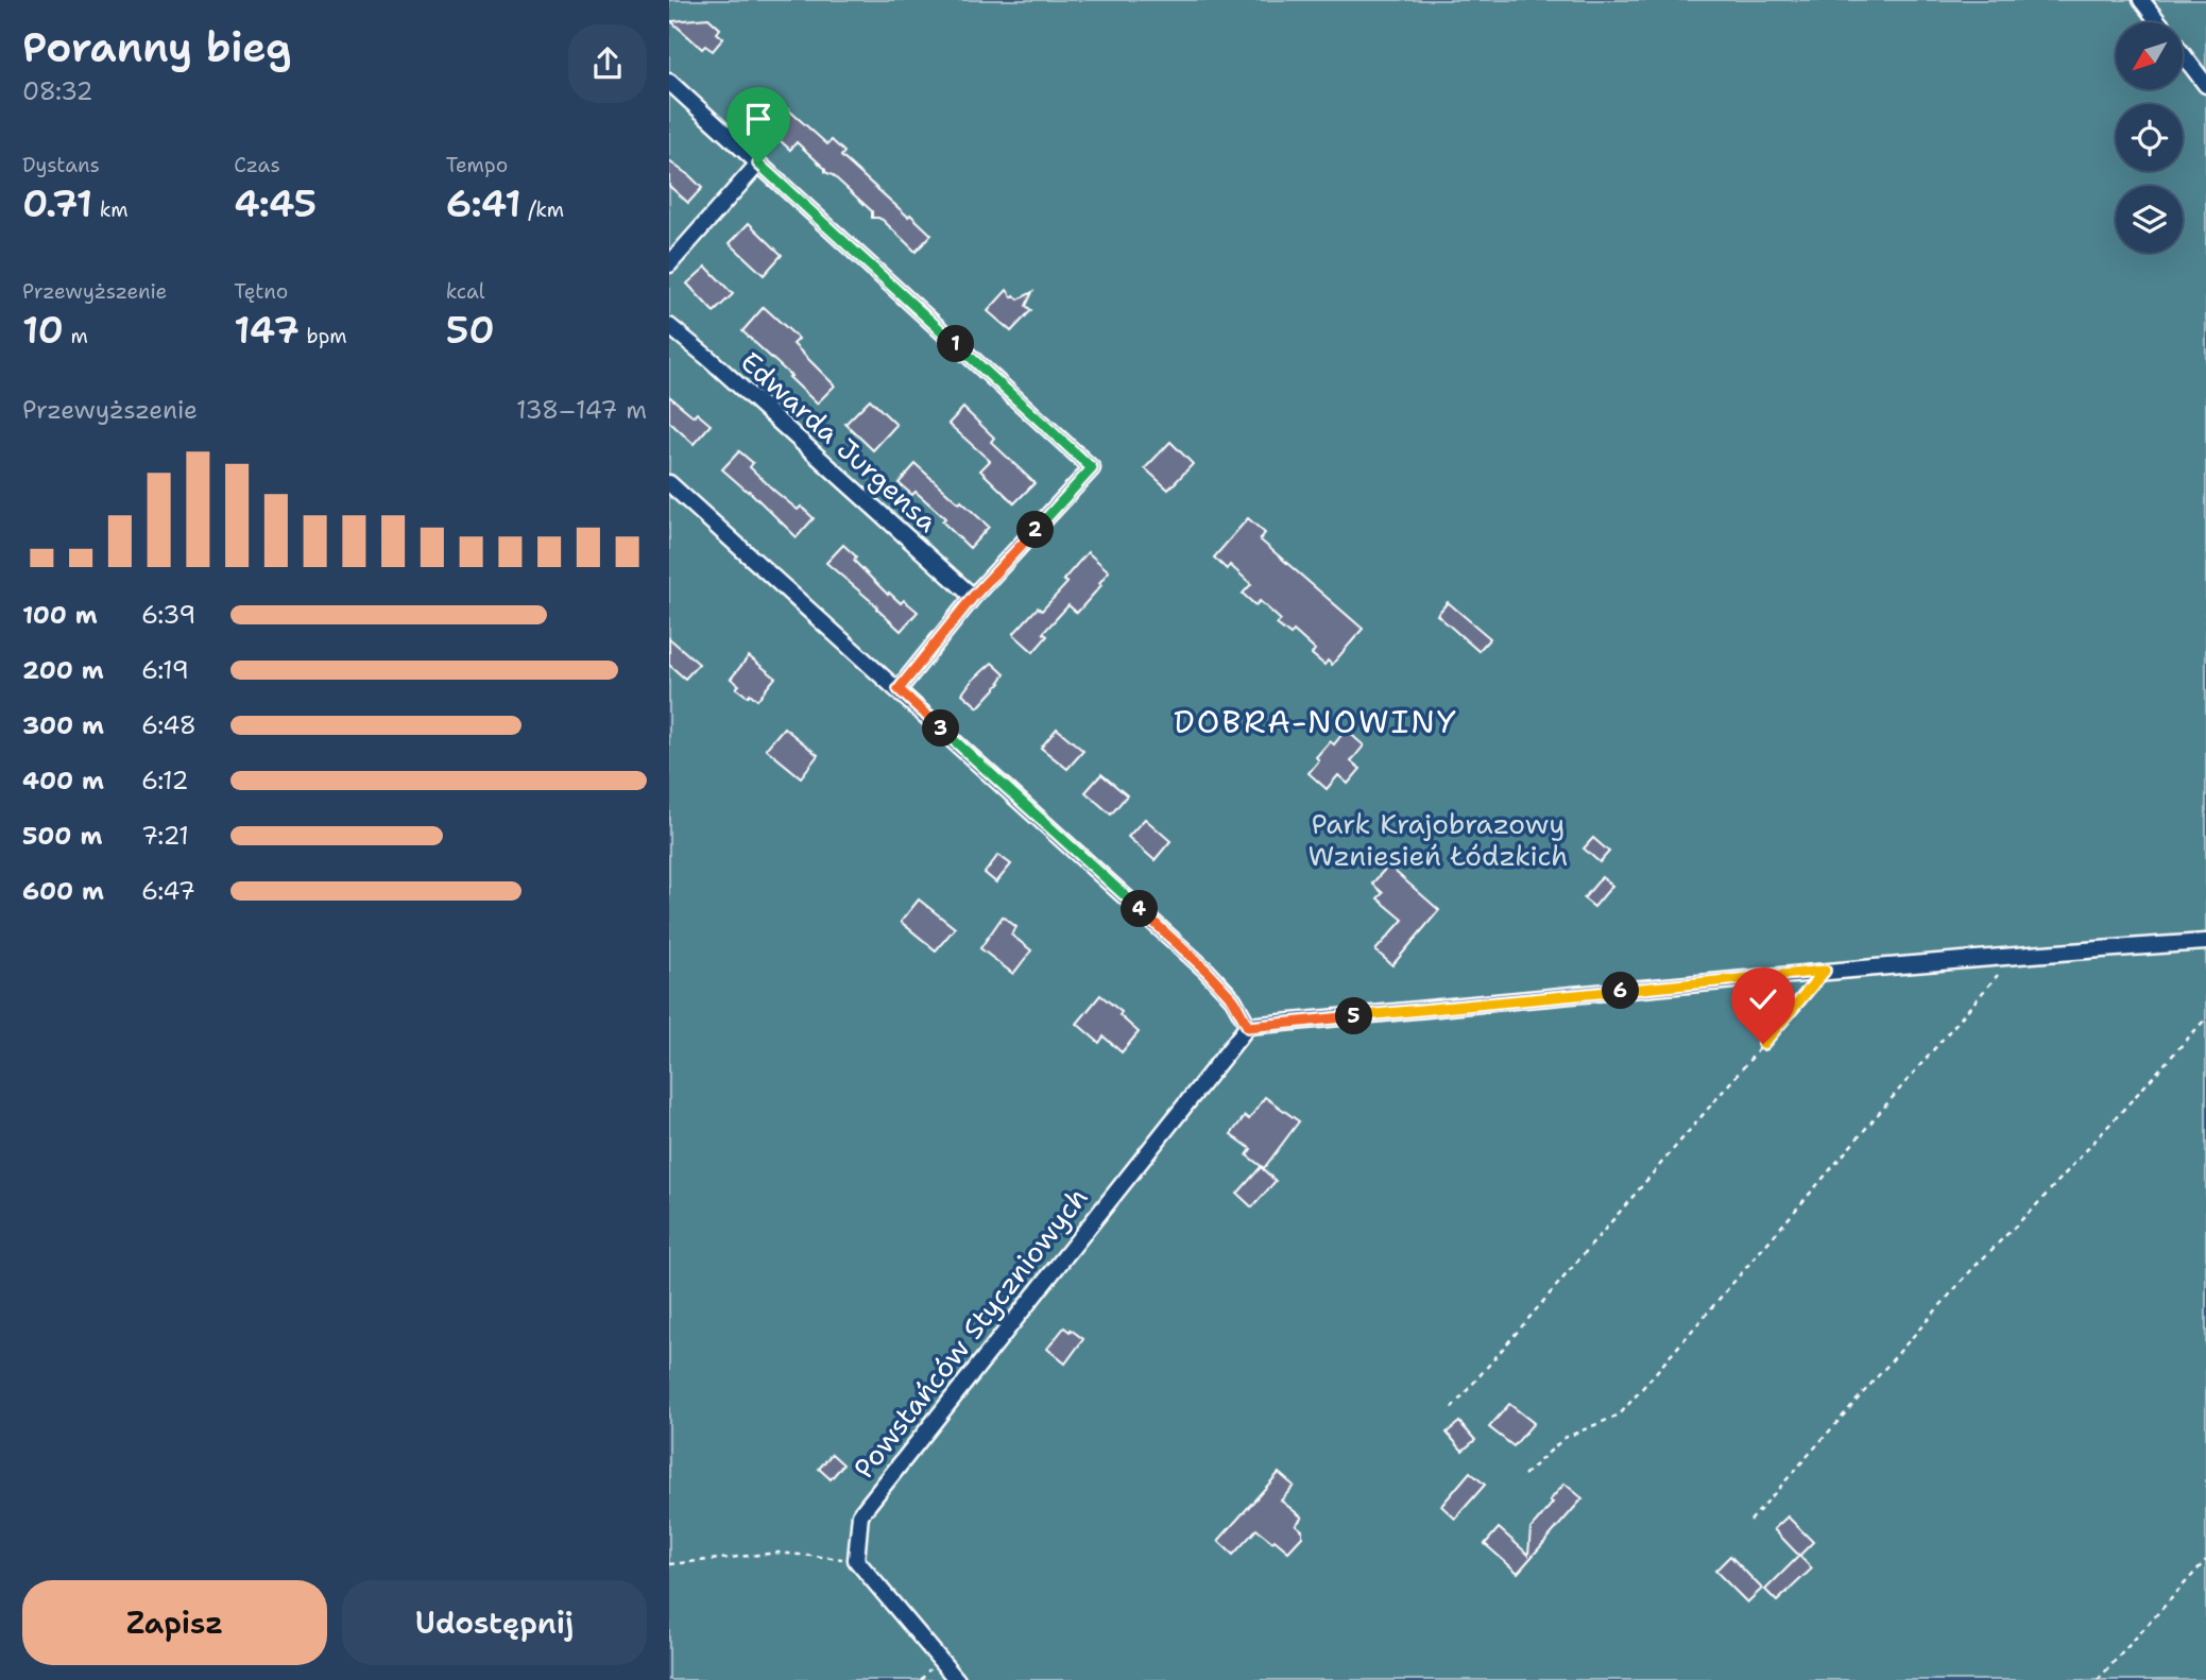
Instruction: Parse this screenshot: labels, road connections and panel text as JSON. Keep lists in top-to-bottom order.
{
  "streets": {
    "street": ["Edwarda Jurgensa", "Powstańców Styczniowych"]
  },
  "districts": ["DOBRA-NOWINY"],
  "parks": ["Park Krajobrazowy Wzniesień Łódzkich"],
  "north": "bottom left",
  "page": {
    "heading": ["Poranny bieg", "08:32"],
    "stats": [
      ["Dystans", "0.71 km"],
      ["Czas", "4:45"],
      ["Tempo", "6:41 /km"],
      ["Przewyższenie", "10 m"],
      ["Tętno", "147 bpm"],
      ["kcal", "50"]
    ],
    "pins": [
      "1",
      "2",
      "3",
      "4",
      "6",
      "5"
    ],
    "chart": ["Przewyższenie", "138–147 m"],
    "list": [
      {
        "name": "100 m",
        "note": "6:39"
      },
      {
        "name": "200 m",
        "note": "6:19"
      },
      {
        "name": "300 m",
        "note": "6:48"
      },
      {
        "name": "400 m",
        "note": "6:12"
      },
      {
        "name": "500 m",
        "note": "7:21"
      },
      {
        "name": "600 m",
        "note": "6:47"
      }
    ],
    "buttons": ["Zapisz", "Udostępnij"]
  }
}
